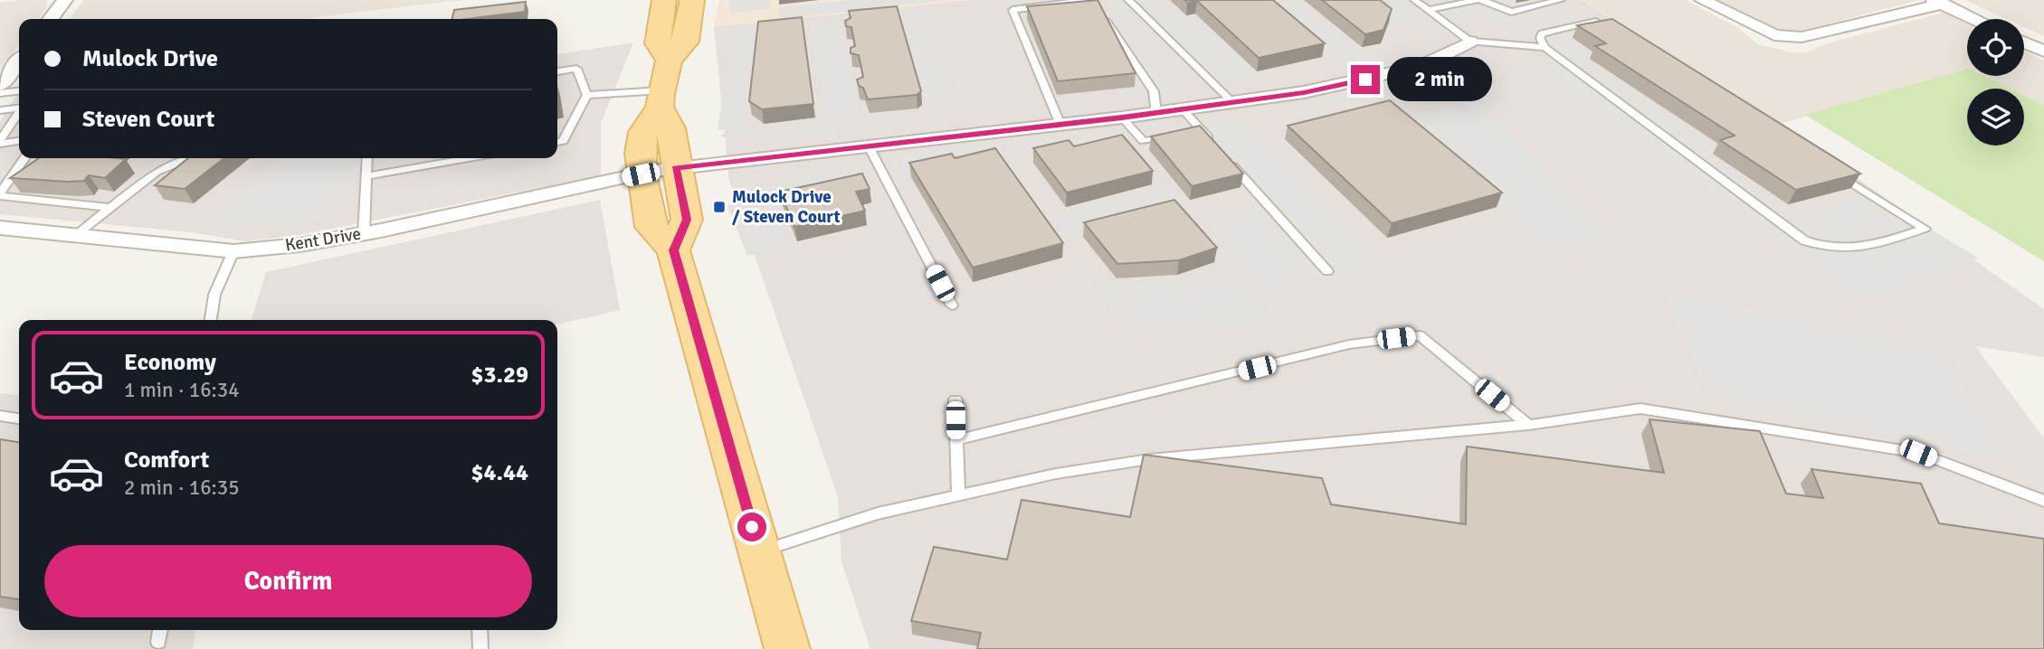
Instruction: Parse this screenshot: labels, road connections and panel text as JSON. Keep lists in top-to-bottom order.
{
  "streets": {
    "street": ["Kent Drive"]
  },
  "places": {
    "transit": ["Mulock Drive / Steven Court"]
  },
  "page": {
    "banner": ["Mulock Drive", "Steven Court"],
    "bubble": "2 min",
    "list": [
      {
        "name": "Economy",
        "note": "1 min · 16:34",
        "value": "$3.29"
      },
      {
        "name": "Comfort",
        "note": "2 min · 16:35",
        "value": "$4.44"
      }
    ],
    "buttons": "Confirm"
  }
}
